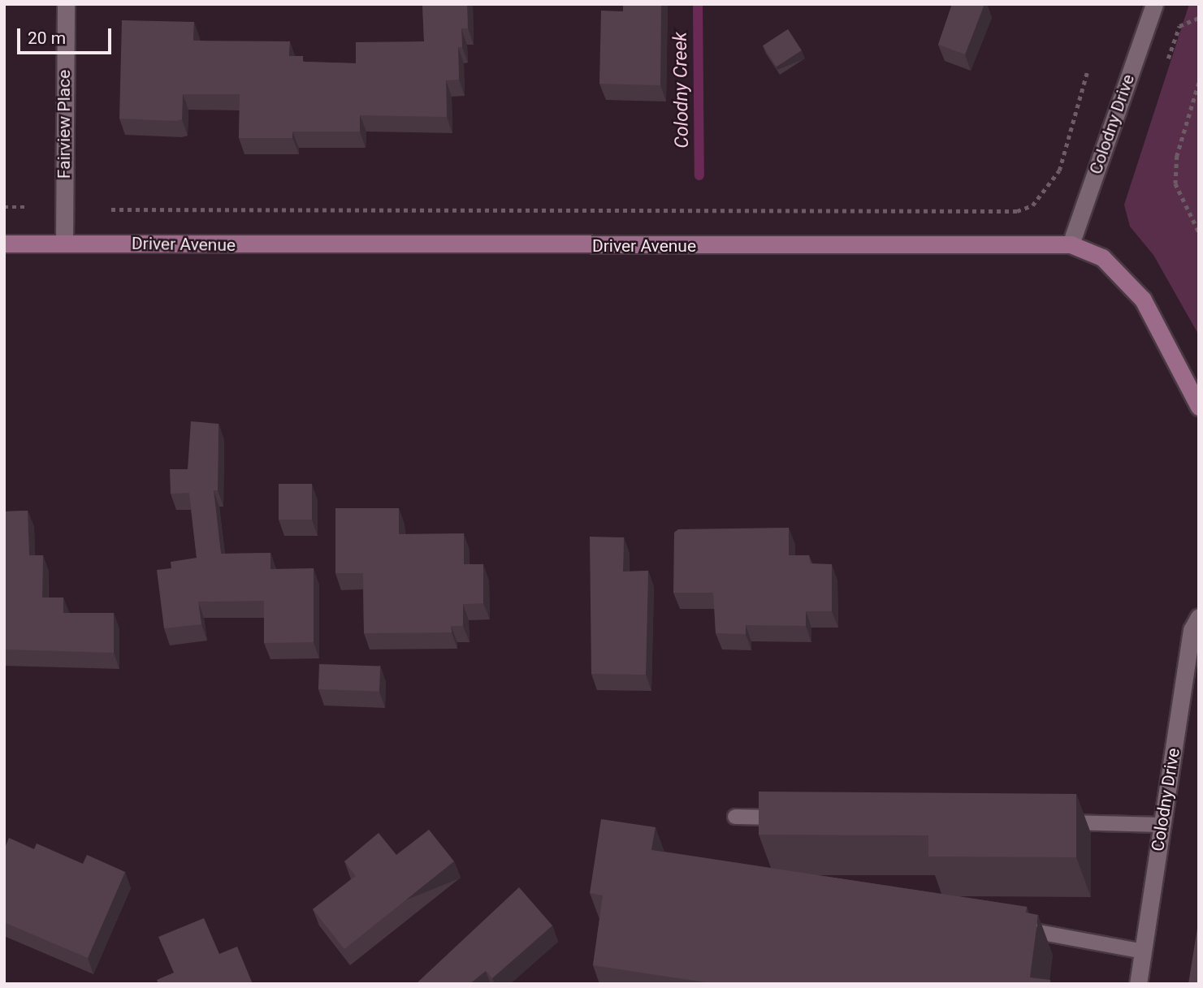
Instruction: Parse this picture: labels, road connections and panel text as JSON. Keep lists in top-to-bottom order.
{
  "streets": {
    "street": ["Fairview Place", "Colodny Drive", "Driver Avenue"]
  },
  "crossings": [
    ["Fairview Place", "Driver Avenue"],
    ["Colodny Drive", "Driver Avenue"]
  ],
  "water": ["Colodny Creek"],
  "scale_bar": "20 m"
}
